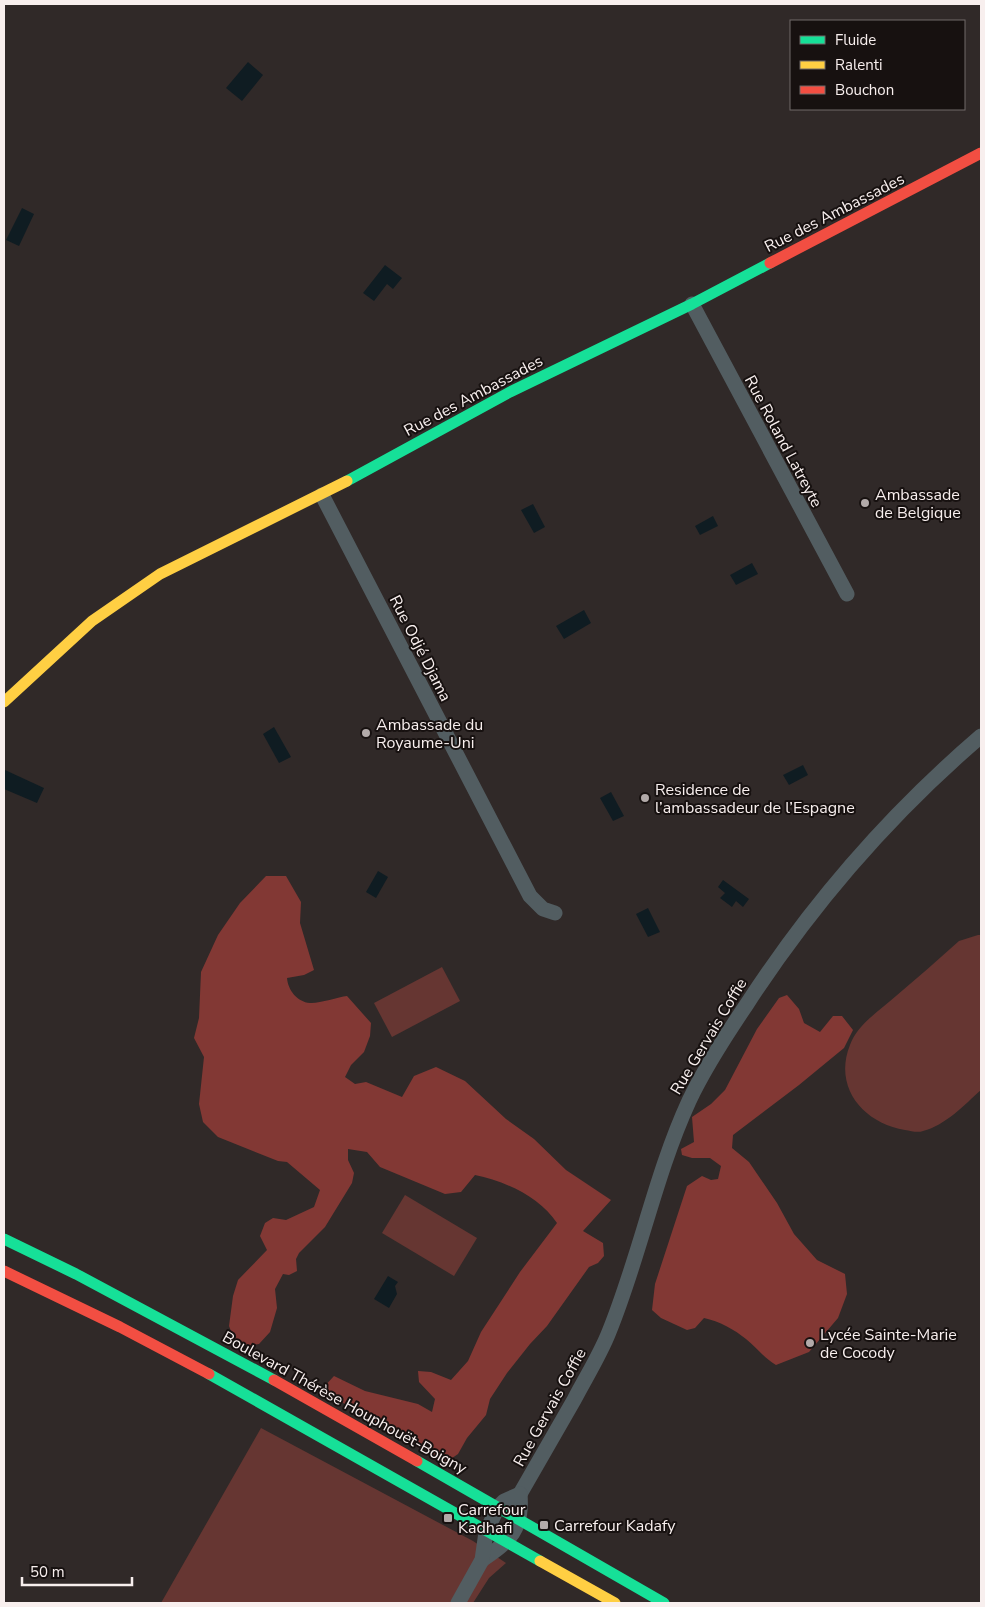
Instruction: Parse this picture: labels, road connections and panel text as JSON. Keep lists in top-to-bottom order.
{
  "streets": {
    "main road": ["Rue des Ambassades", "Boulevard Thérèse Houphouët-Boigny"],
    "street": ["Rue Roland Latreyte", "Rue Odjé Djama", "Rue Gervais Coffie"]
  },
  "crossings": [
    ["Rue des Ambassades", "Rue Roland Latreyte"],
    ["Rue des Ambassades", "Rue Odjé Djama"]
  ],
  "places": {
    "other": [
      "Ambassade de Belgique",
      "Ambassade du Royaume-Uni",
      "Residence de l’ambassadeur de l’Espagne",
      "Lycée Sainte-Marie de Cocody"
    ],
    "transit": ["Carrefour Kadhafi", "Carrefour Kadafy"]
  },
  "legend": ["Fluide", "Ralenti", "Bouchon"],
  "scale_bar": "50 m"
}
